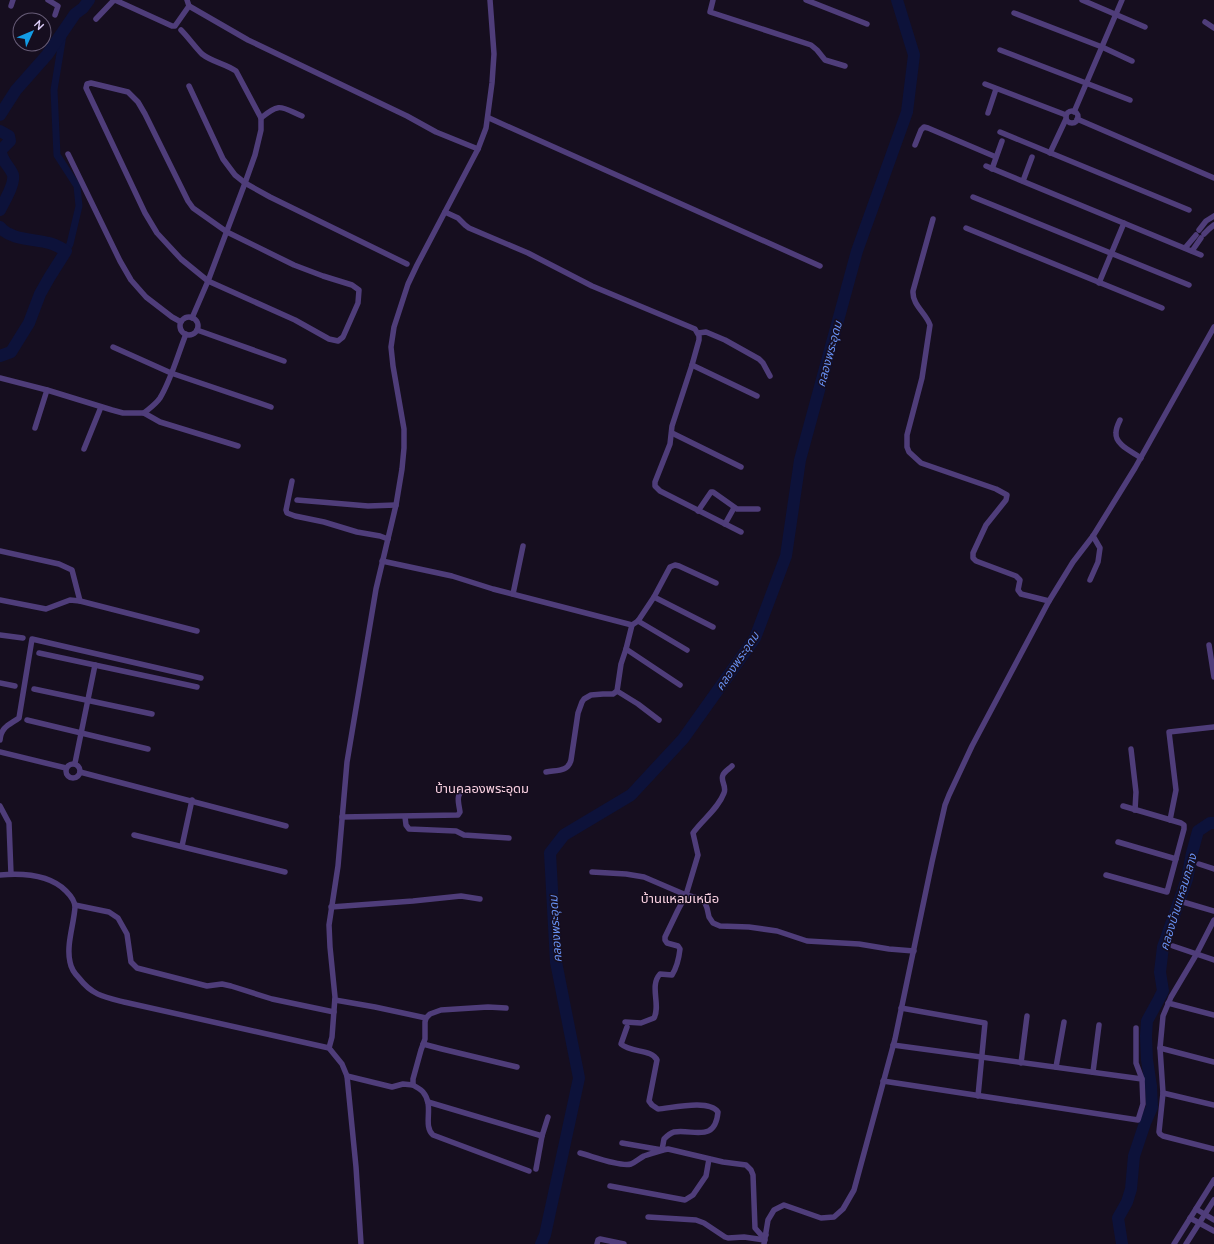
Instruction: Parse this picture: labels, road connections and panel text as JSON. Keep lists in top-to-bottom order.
{
  "districts": ["บ้านคลองพระอุดม", "บ้านแหลมเหนือ"],
  "water": ["คลองพระอุดม", "คลองบ้านแหลมกลาง"],
  "north": "top right"
}
